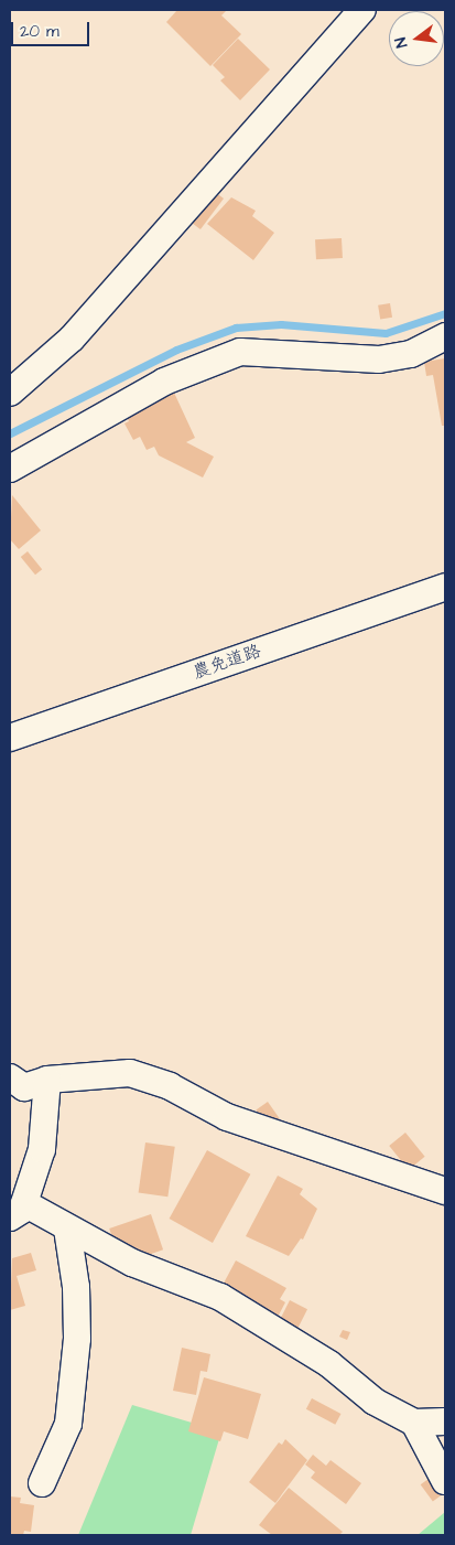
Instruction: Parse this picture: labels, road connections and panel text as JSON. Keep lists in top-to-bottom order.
{
  "streets": {
    "street": ["農免道路"]
  },
  "scale_bar": "20 m",
  "north": "left"
}
